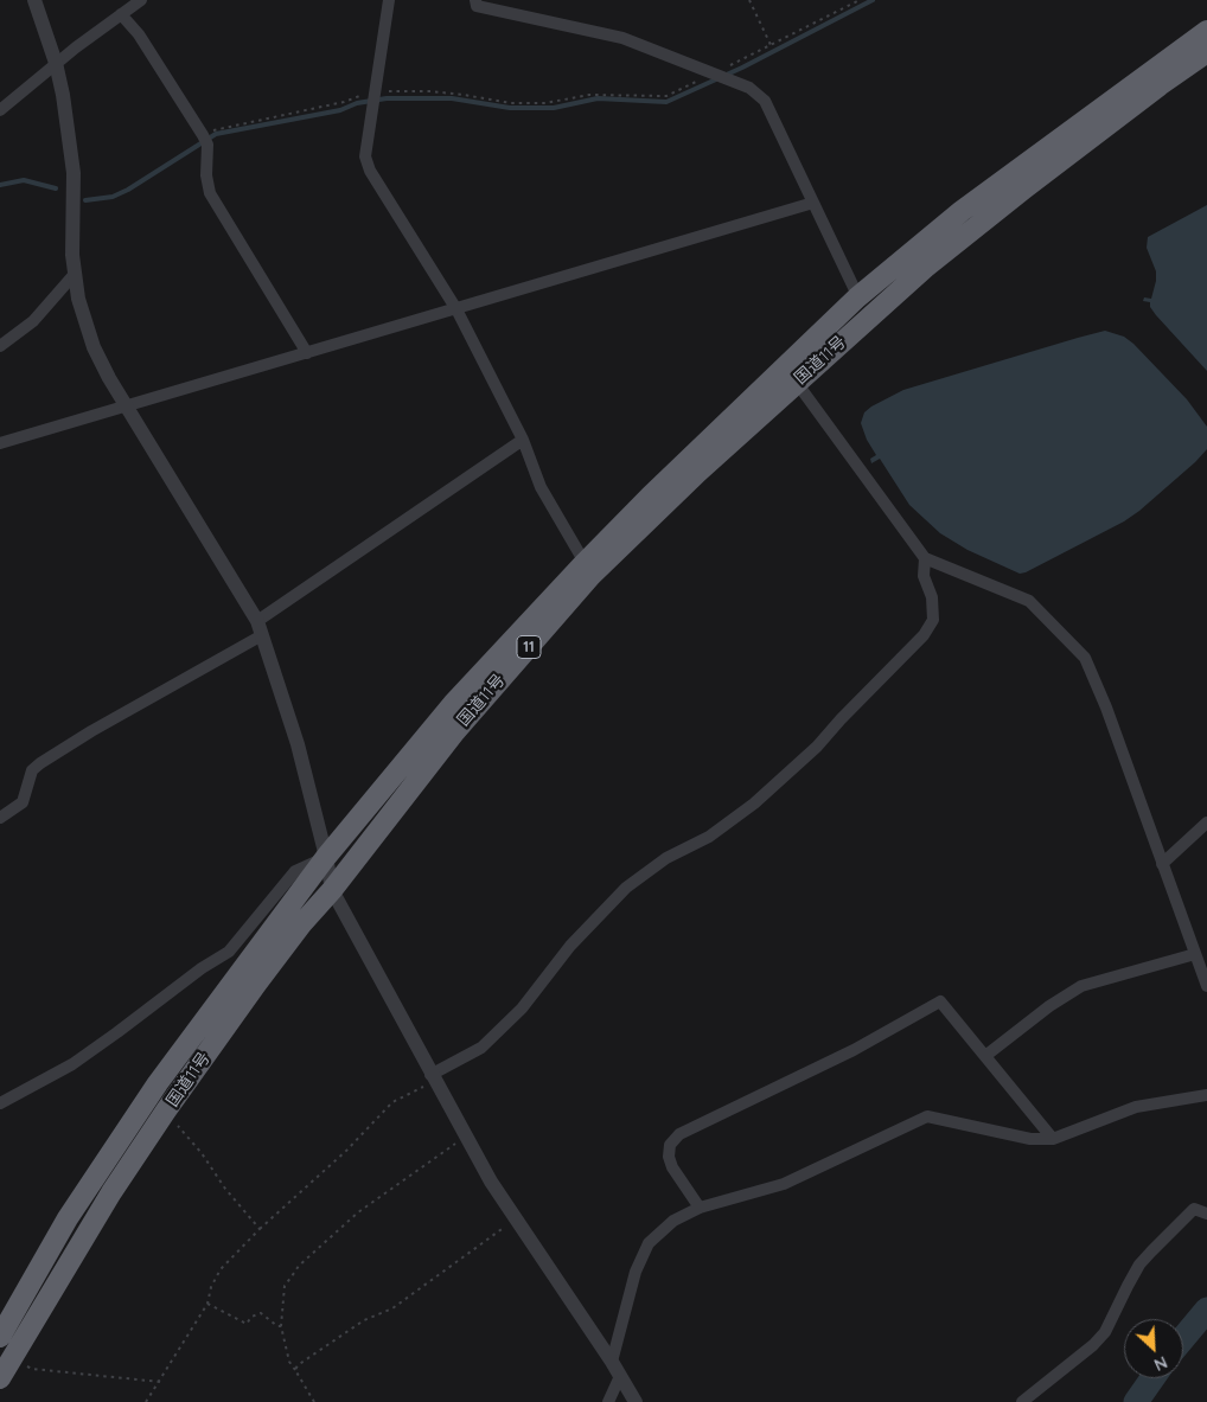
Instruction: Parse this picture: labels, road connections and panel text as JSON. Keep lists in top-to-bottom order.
{
  "streets": {
    "highway": ["国道11号", "11"]
  },
  "north": "bottom right"
}
